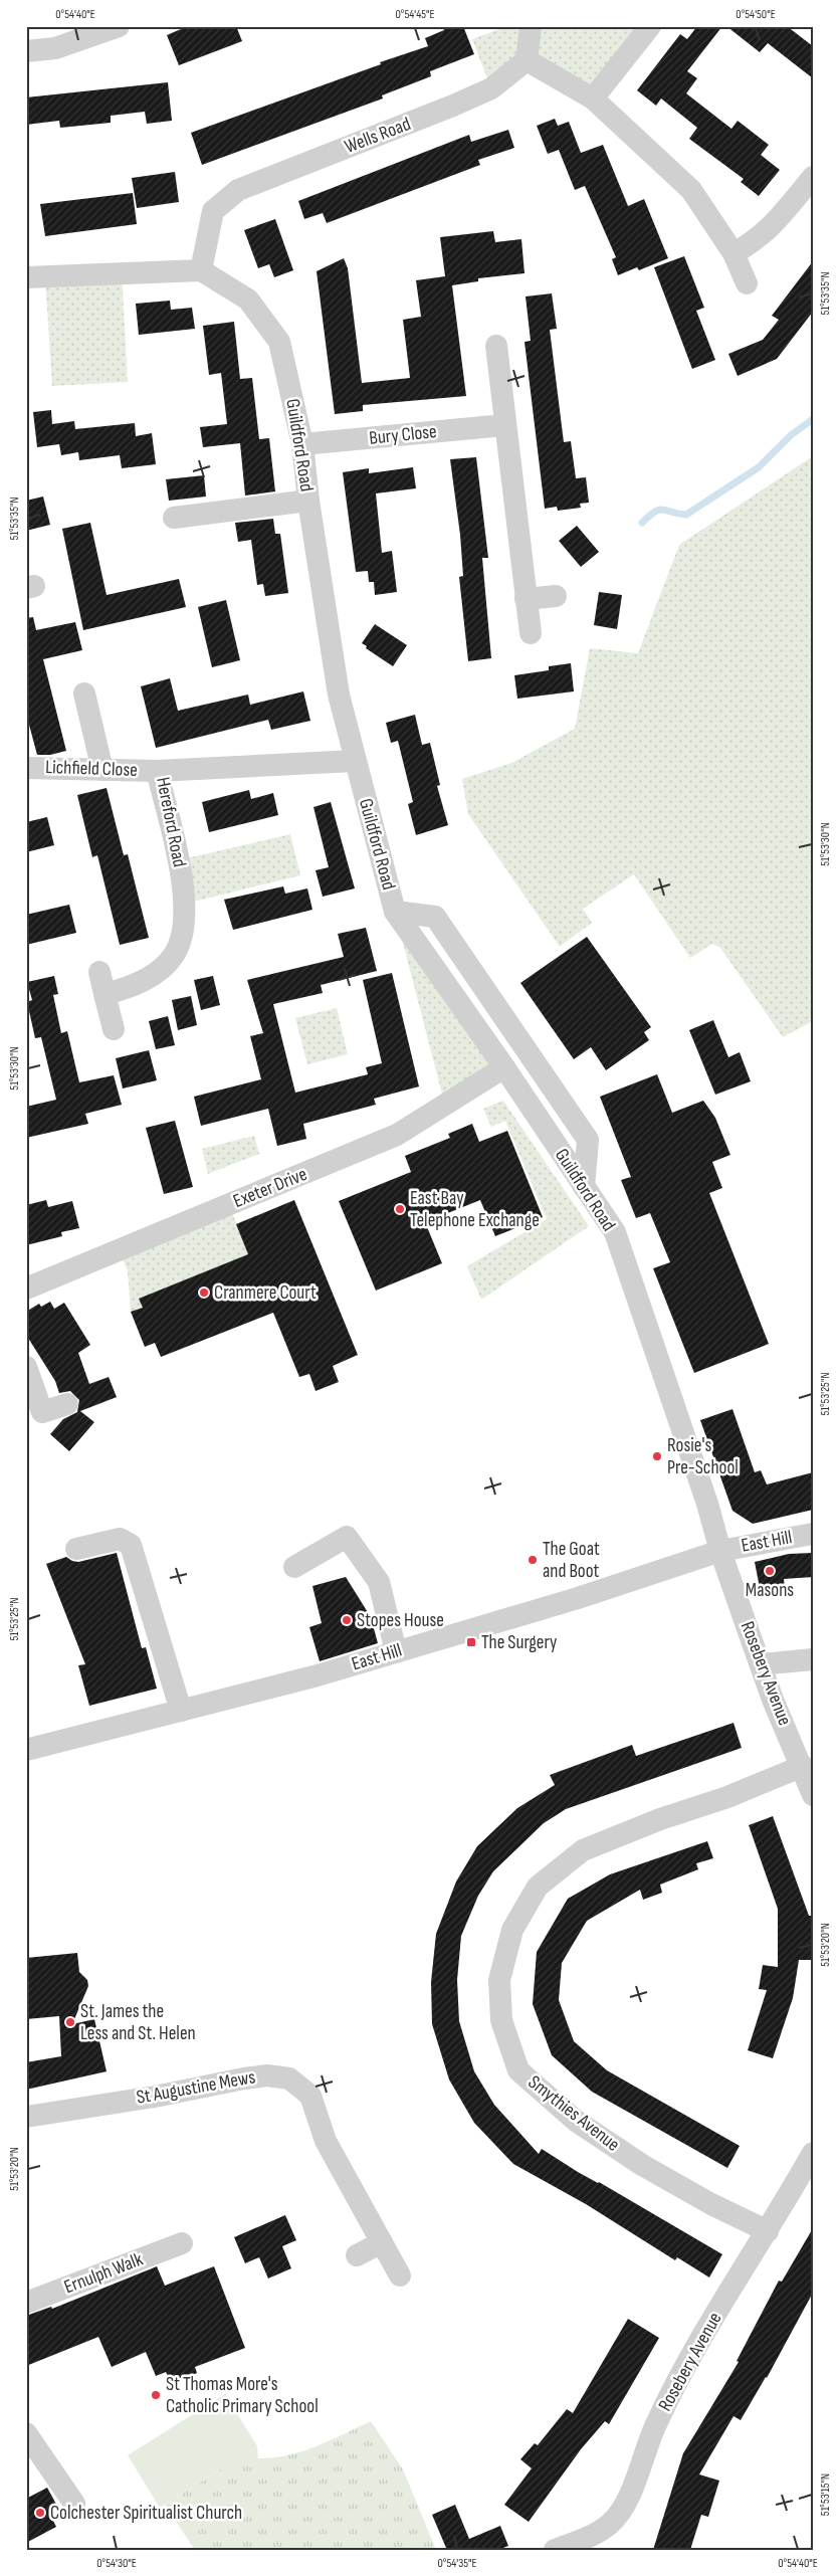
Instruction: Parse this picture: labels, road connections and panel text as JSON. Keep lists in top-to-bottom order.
{
  "streets": {
    "street": [
      "Wells Road",
      "Bury Close",
      "Guildford Road",
      "Lichfield Close",
      "Hereford Road",
      "Exeter Drive",
      "East Hill",
      "Rosebery Avenue",
      "St Augustine Mews",
      "Smythies Avenue",
      "Ernulph Walk"
    ]
  },
  "crossings": [
    ["Wells Road", "Guildford Road"],
    ["Bury Close", "Guildford Road"],
    ["Guildford Road", "Hereford Road"],
    ["Guildford Road", "Exeter Drive"],
    ["Guildford Road", "East Hill"],
    ["Guildford Road", "Rosebery Avenue"],
    ["Lichfield Close", "Hereford Road"],
    ["East Hill", "Rosebery Avenue"],
    ["Rosebery Avenue", "Smythies Avenue"]
  ],
  "places": {
    "other": [
      "East Bay Telephone Exchange",
      "Cranmere Court",
      "Rosie's Pre-School",
      "The Goat and Boot",
      "Masons",
      "Stopes House",
      "St. James the Less and St. Helen",
      "St Thomas More's Catholic Primary School",
      "Colchester Spiritualist Church"
    ],
    "transit": ["The Surgery"]
  },
  "coordinates": [
    "0°54'40\"E",
    "0°54'45\"E",
    "0°54'50\"E",
    "51°53'35\"N",
    "51°53'30\"N",
    "51°53'25\"N",
    "51°53'20\"N",
    "51°53'15\"N",
    "0°54'30\"E",
    "0°54'35\"E"
  ]
}
